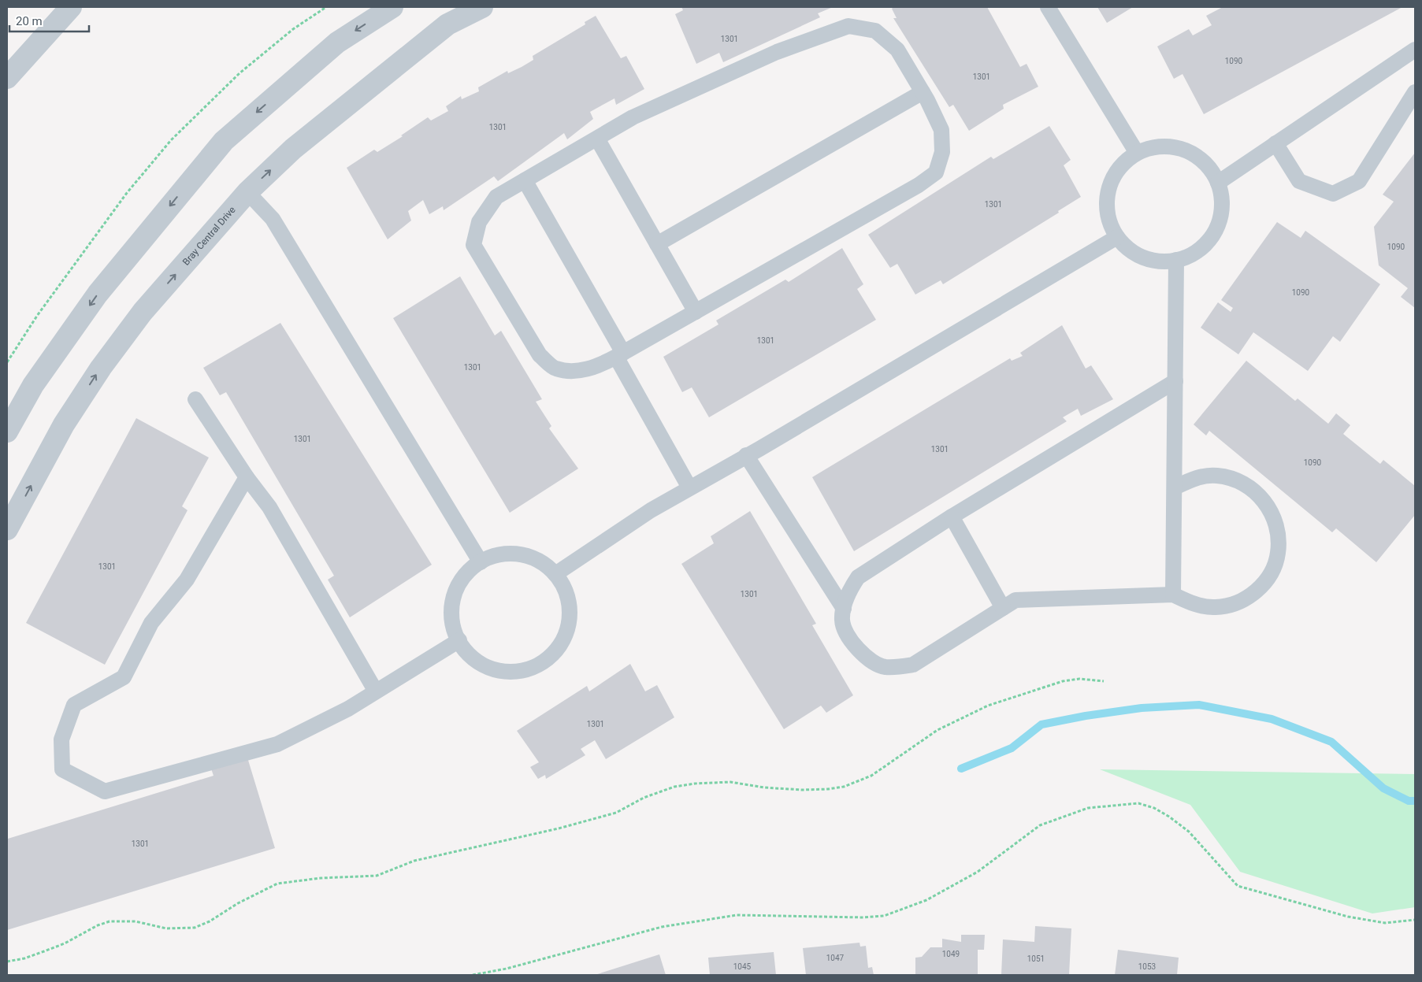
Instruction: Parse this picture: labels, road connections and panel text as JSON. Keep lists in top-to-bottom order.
{
  "streets": {
    "street": ["Bray Central Drive"]
  },
  "house_numbers": [
    "1301",
    "1090",
    "1301",
    "1301",
    "1301",
    "1090",
    "1090",
    "1301",
    "1301",
    "1301",
    "1301",
    "1090",
    "1301",
    "1301",
    "1301",
    "1301",
    "1049",
    "1047",
    "1051",
    "1045",
    "1053"
  ],
  "scale_bar": "20 m"
}
